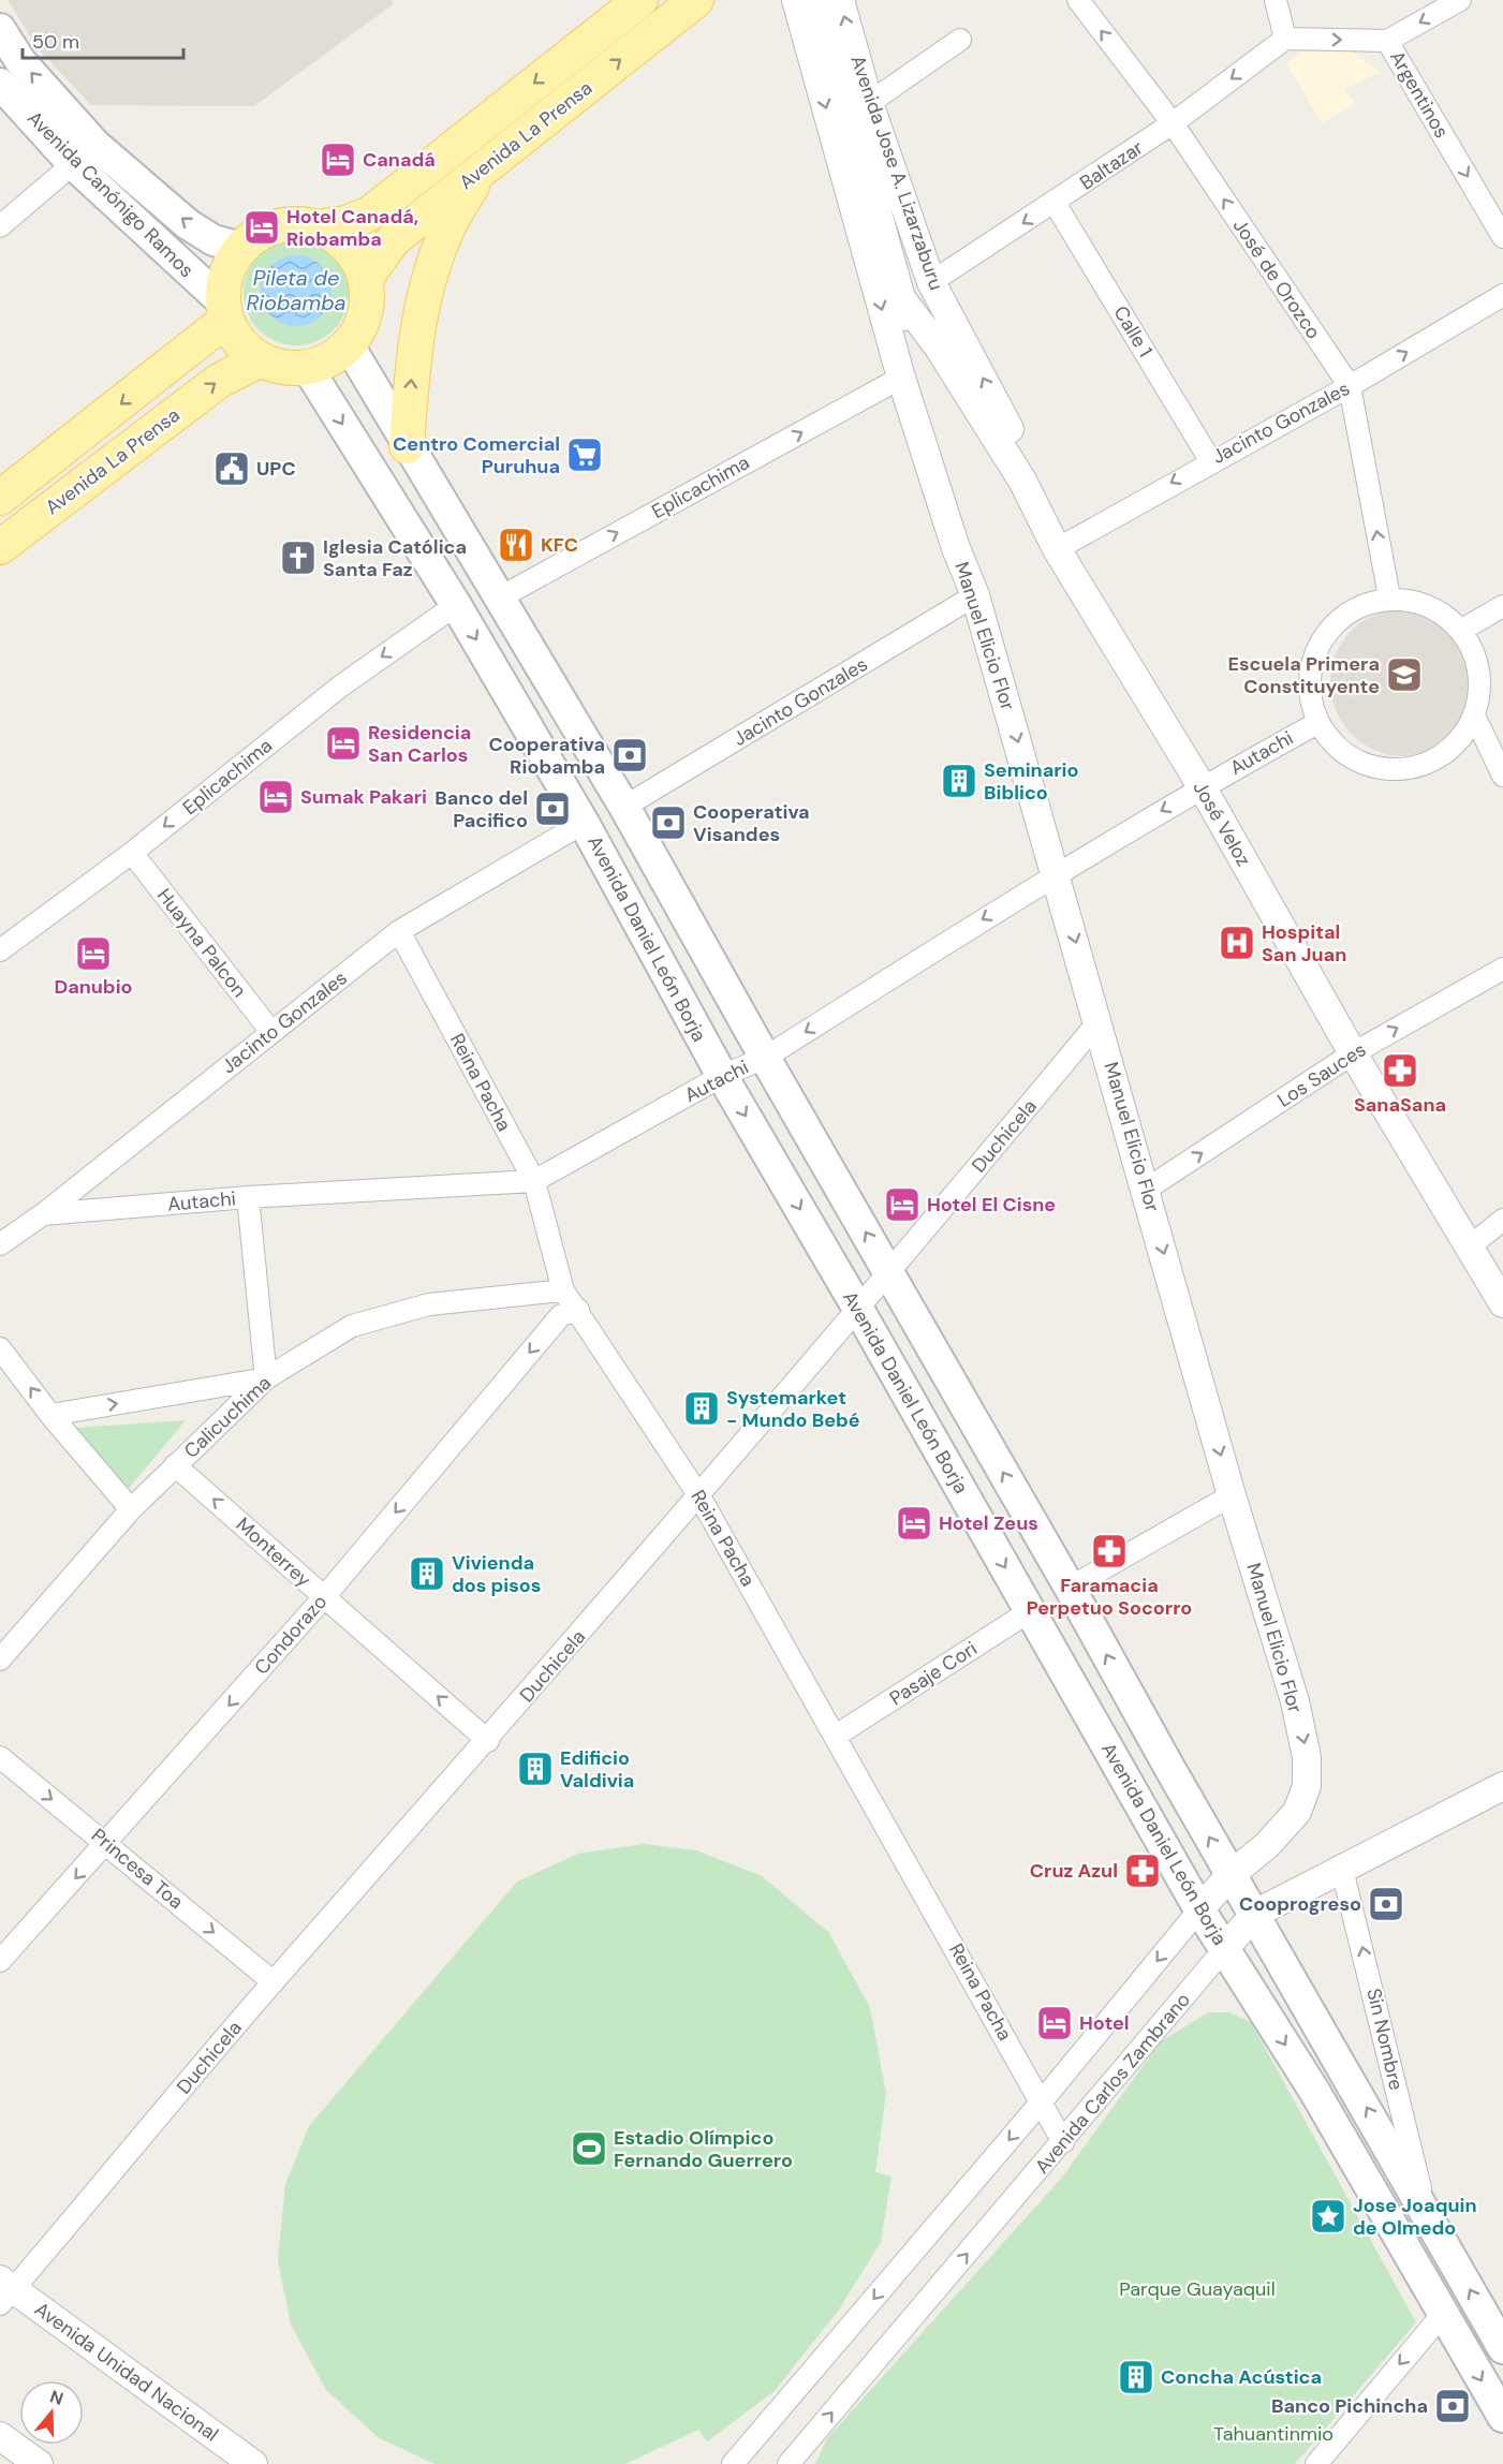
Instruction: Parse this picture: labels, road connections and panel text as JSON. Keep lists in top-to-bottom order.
{
  "streets": {
    "main road": ["Avenida La Prensa", "Avenida Canónigo Ramos", "Avenida Daniel León Borja"],
    "street": [
      "Argentinos",
      "Baltazar",
      "Avenida Jose A. Lizarzaburu",
      "José de Orozco",
      "Calle 1",
      "Jacinto Gonzales",
      "Eplicachima",
      "Manuel Elicio Flor",
      "Autachi",
      "José Veloz",
      "Huayna Palcon",
      "Los Sauces",
      "Reina Pacha",
      "Duchicela",
      "Calicuchima",
      "Monterrey",
      "Condorazo",
      "Pasaje Cori",
      "Princesa Toa",
      "Sin Nombre",
      "Avenida Carlos Zambrano",
      "Avenida Unidad Nacional"
    ]
  },
  "crossings": [
    ["Argentinos", "Baltazar"],
    ["Avenida La Prensa", "Avenida Canónigo Ramos"],
    ["Avenida La Prensa", "Avenida Daniel León Borja"],
    ["Baltazar", "Avenida Jose A. Lizarzaburu"],
    ["Baltazar", "José de Orozco"],
    ["Baltazar", "Calle 1"],
    ["Avenida Jose A. Lizarzaburu", "José Veloz"],
    ["Avenida Canónigo Ramos", "Avenida Daniel León Borja"],
    ["José de Orozco", "Jacinto Gonzales"],
    ["José de Orozco", "Autachi"],
    ["Calle 1", "Jacinto Gonzales"],
    ["Jacinto Gonzales", "Manuel Elicio Flor"],
    ["Jacinto Gonzales", "Autachi"],
    ["Jacinto Gonzales", "José Veloz"],
    ["Jacinto Gonzales", "Avenida Daniel León Borja"],
    ["Jacinto Gonzales", "Huayna Palcon"],
    ["Jacinto Gonzales", "Reina Pacha"],
    ["Eplicachima", "Manuel Elicio Flor"],
    ["Eplicachima", "Avenida Daniel León Borja"],
    ["Eplicachima", "Huayna Palcon"],
    ["Manuel Elicio Flor", "Autachi"],
    ["Manuel Elicio Flor", "Los Sauces"],
    ["Manuel Elicio Flor", "Duchicela"],
    ["Autachi", "José Veloz"],
    ["Autachi", "Avenida Daniel León Borja"],
    ["Autachi", "Reina Pacha"],
    ["José Veloz", "Los Sauces"],
    ["Avenida Daniel León Borja", "Duchicela"],
    ["Avenida Daniel León Borja", "Pasaje Cori"],
    ["Avenida Daniel León Borja", "Avenida Carlos Zambrano"],
    ["Reina Pacha", "Duchicela"],
    ["Reina Pacha", "Calicuchima"],
    ["Reina Pacha", "Condorazo"],
    ["Reina Pacha", "Pasaje Cori"],
    ["Reina Pacha", "Avenida Carlos Zambrano"],
    ["Duchicela", "Monterrey"],
    ["Duchicela", "Princesa Toa"],
    ["Duchicela", "Avenida Unidad Nacional"],
    ["Calicuchima", "Monterrey"],
    ["Monterrey", "Condorazo"],
    ["Condorazo", "Princesa Toa"],
    ["Sin Nombre", "Avenida Carlos Zambrano"]
  ],
  "one_way": [
    "Argentinos",
    "José de Orozco",
    "Manuel Elicio Flor",
    "Autachi",
    "Los Sauces",
    "Monterrey",
    "Condorazo",
    "Princesa Toa",
    "Sin Nombre"
  ],
  "water": ["Pileta de Riobamba"],
  "parks": ["Parque Guayaquil", "Tahuantinmio"],
  "places": {
    "hotel": [
      "Canadá",
      "Hotel Canadá, Riobamba",
      "Residencia San Carlos",
      "Sumak Pakari",
      "Danubio",
      "Hotel El Cisne",
      "Hotel Zeus",
      "Hotel"
    ],
    "supermarket": ["Centro Comercial Puruhua"],
    "public building": ["UPC"],
    "restaurant": ["KFC"],
    "church": ["Iglesia Católica Santa Faz"],
    "school or university": ["Escuela Primera Constituyente"],
    "bank": [
      "Cooperativa Riobamba",
      "Banco del Pacifico",
      "Cooperativa Visandes",
      "Cooprogreso",
      "Banco Pichincha"
    ],
    "building": [
      "Seminario Biblico",
      "Systemarket - Mundo Bebé",
      "Vivienda dos pisos",
      "Edificio Valdivia",
      "Concha Acústica"
    ],
    "hospital": ["Hospital San Juan"],
    "pharmacy": ["SanaSana", "Faramacia Perpetuo Socorro", "Cruz Azul"],
    "sports": ["Estadio Olímpico Fernando Guerrero"],
    "place": ["Jose Joaquin de Olmedo"]
  },
  "scale_bar": "50 m",
  "north": "top"
}
